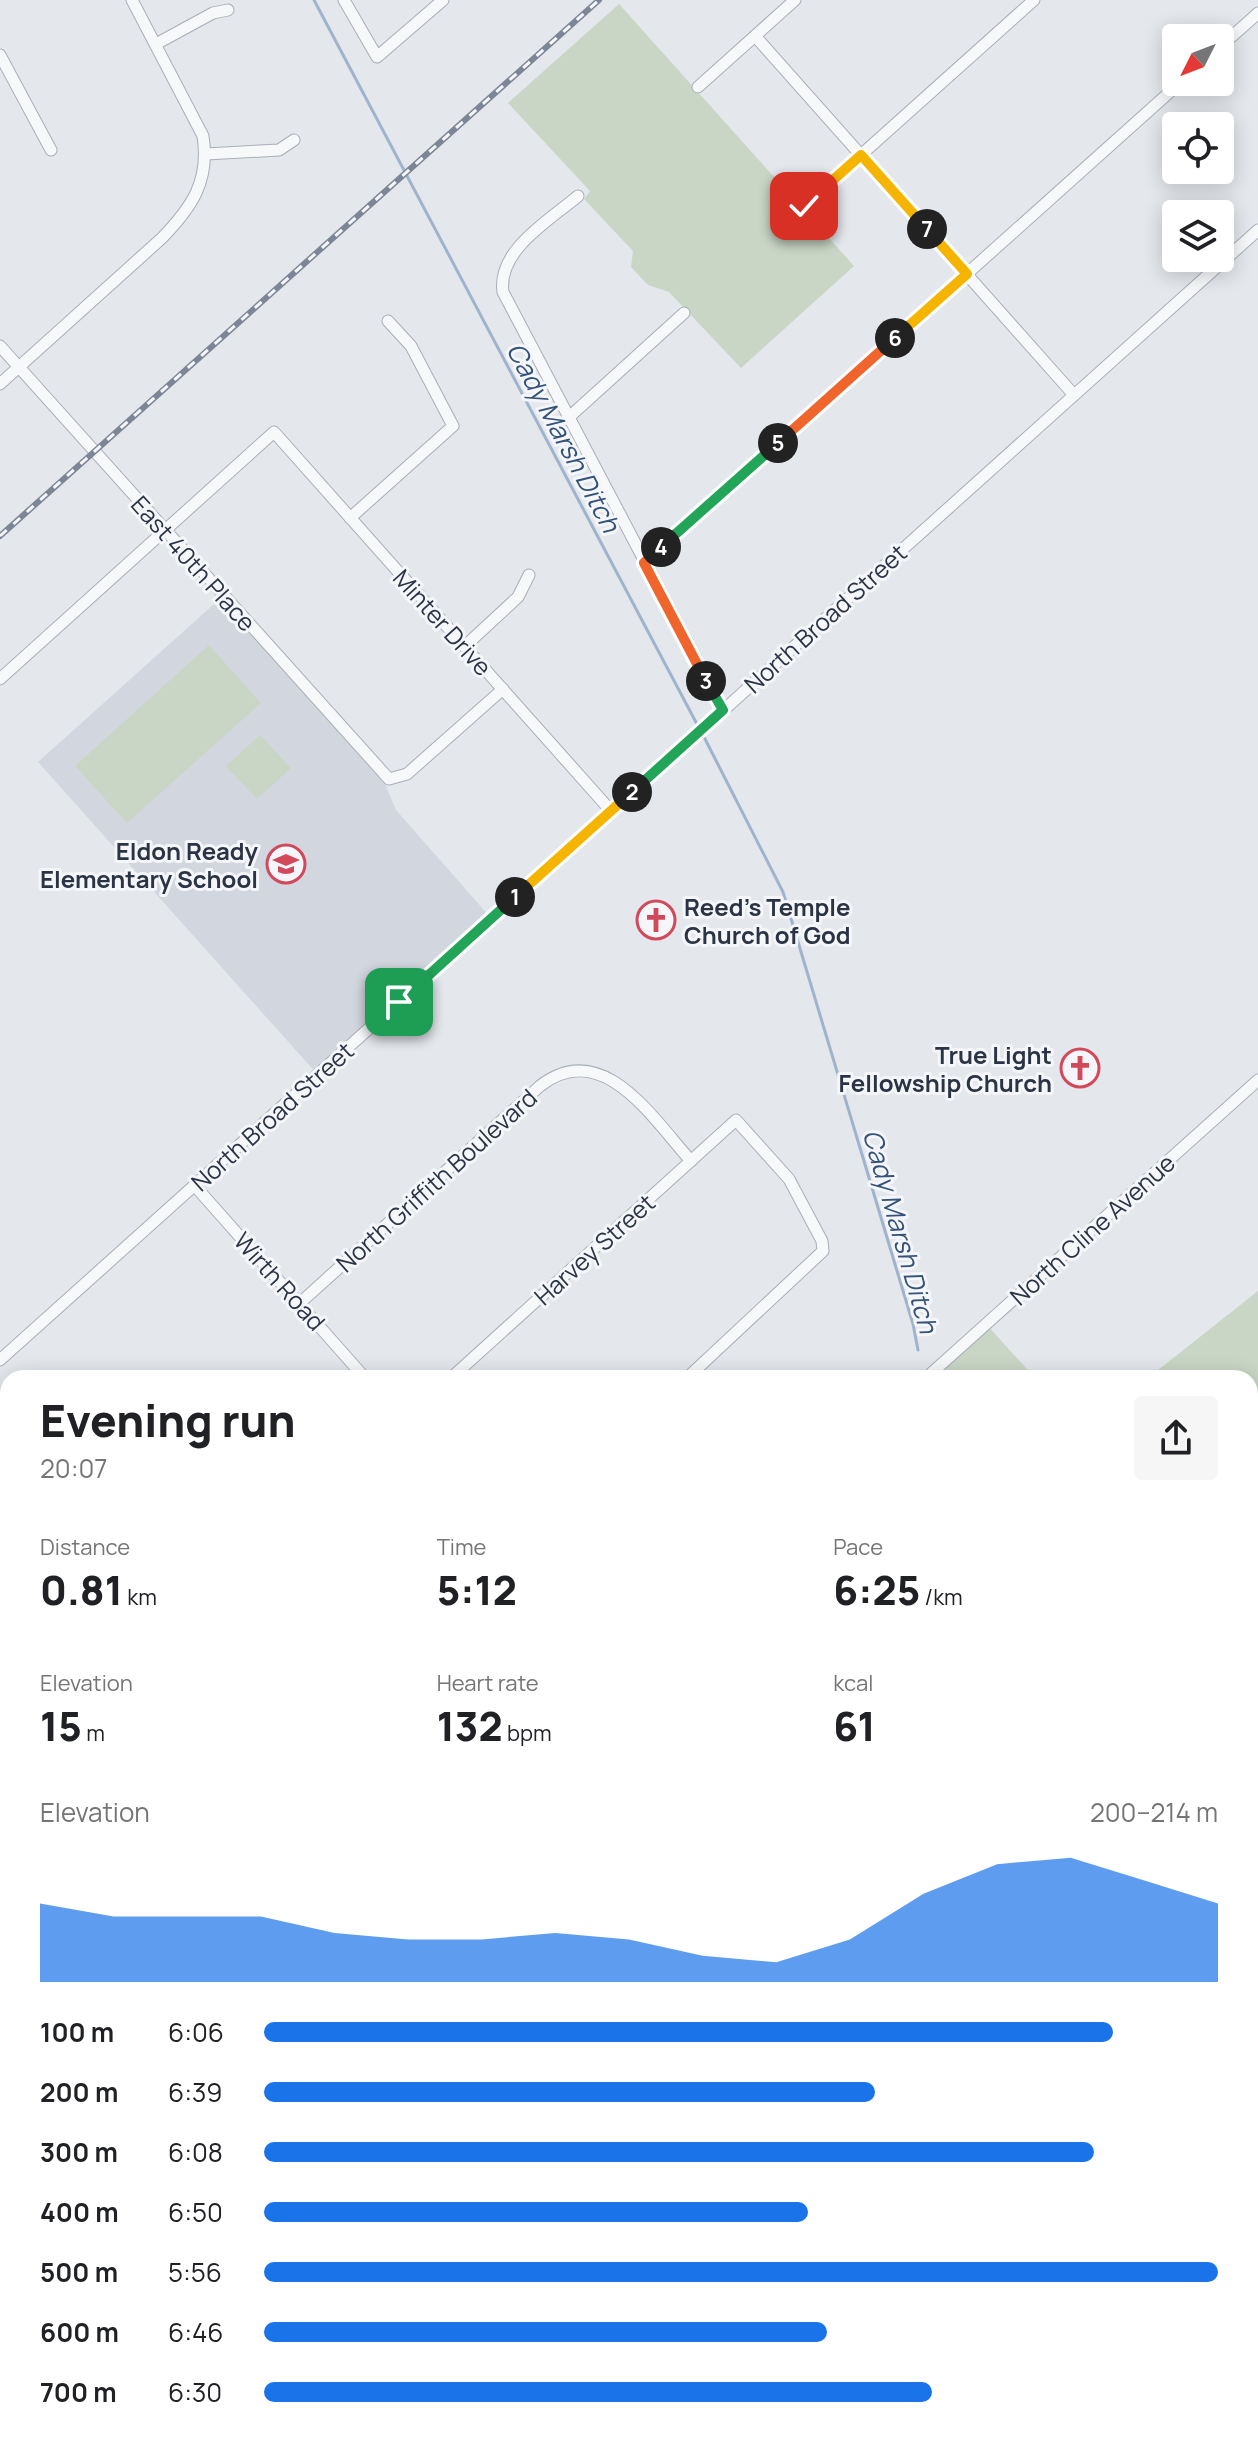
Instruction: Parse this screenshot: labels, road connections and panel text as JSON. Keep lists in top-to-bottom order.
{
  "streets": {
    "street": [
      "East 40th Place",
      "North Broad Street",
      "Minter Drive",
      "North Griffith Boulevard",
      "North Cline Avenue",
      "Harvey Street",
      "Wirth Road"
    ]
  },
  "crossings": [
    ["East 40th Place", "Minter Drive"],
    ["North Broad Street", "Minter Drive"],
    ["North Broad Street", "Wirth Road"],
    ["North Griffith Boulevard", "Harvey Street"],
    ["North Griffith Boulevard", "Wirth Road"]
  ],
  "water": ["Cady Marsh Ditch"],
  "places": {
    "school or university": ["Eldon Ready Elementary School"],
    "church": ["Reed's Temple Church of God", "True Light Fellowship Church"]
  },
  "north": "bottom left",
  "page": {
    "pins": [
      "7",
      "6",
      "5",
      "4",
      "3",
      "2",
      "1"
    ],
    "heading": ["Evening run", "20:07"],
    "stats": [
      ["Distance", "0.81 km"],
      ["Time", "5:12"],
      ["Pace", "6:25 /km"],
      ["Elevation", "15 m"],
      ["Heart rate", "132 bpm"],
      ["kcal", "61"]
    ],
    "chart": ["Elevation", "200–214 m"],
    "list": [
      {
        "name": "100 m",
        "note": "6:06"
      },
      {
        "name": "200 m",
        "note": "6:39"
      },
      {
        "name": "300 m",
        "note": "6:08"
      },
      {
        "name": "400 m",
        "note": "6:50"
      },
      {
        "name": "500 m",
        "note": "5:56"
      },
      {
        "name": "600 m",
        "note": "6:46"
      },
      {
        "name": "700 m",
        "note": "6:30"
      }
    ]
  }
}
